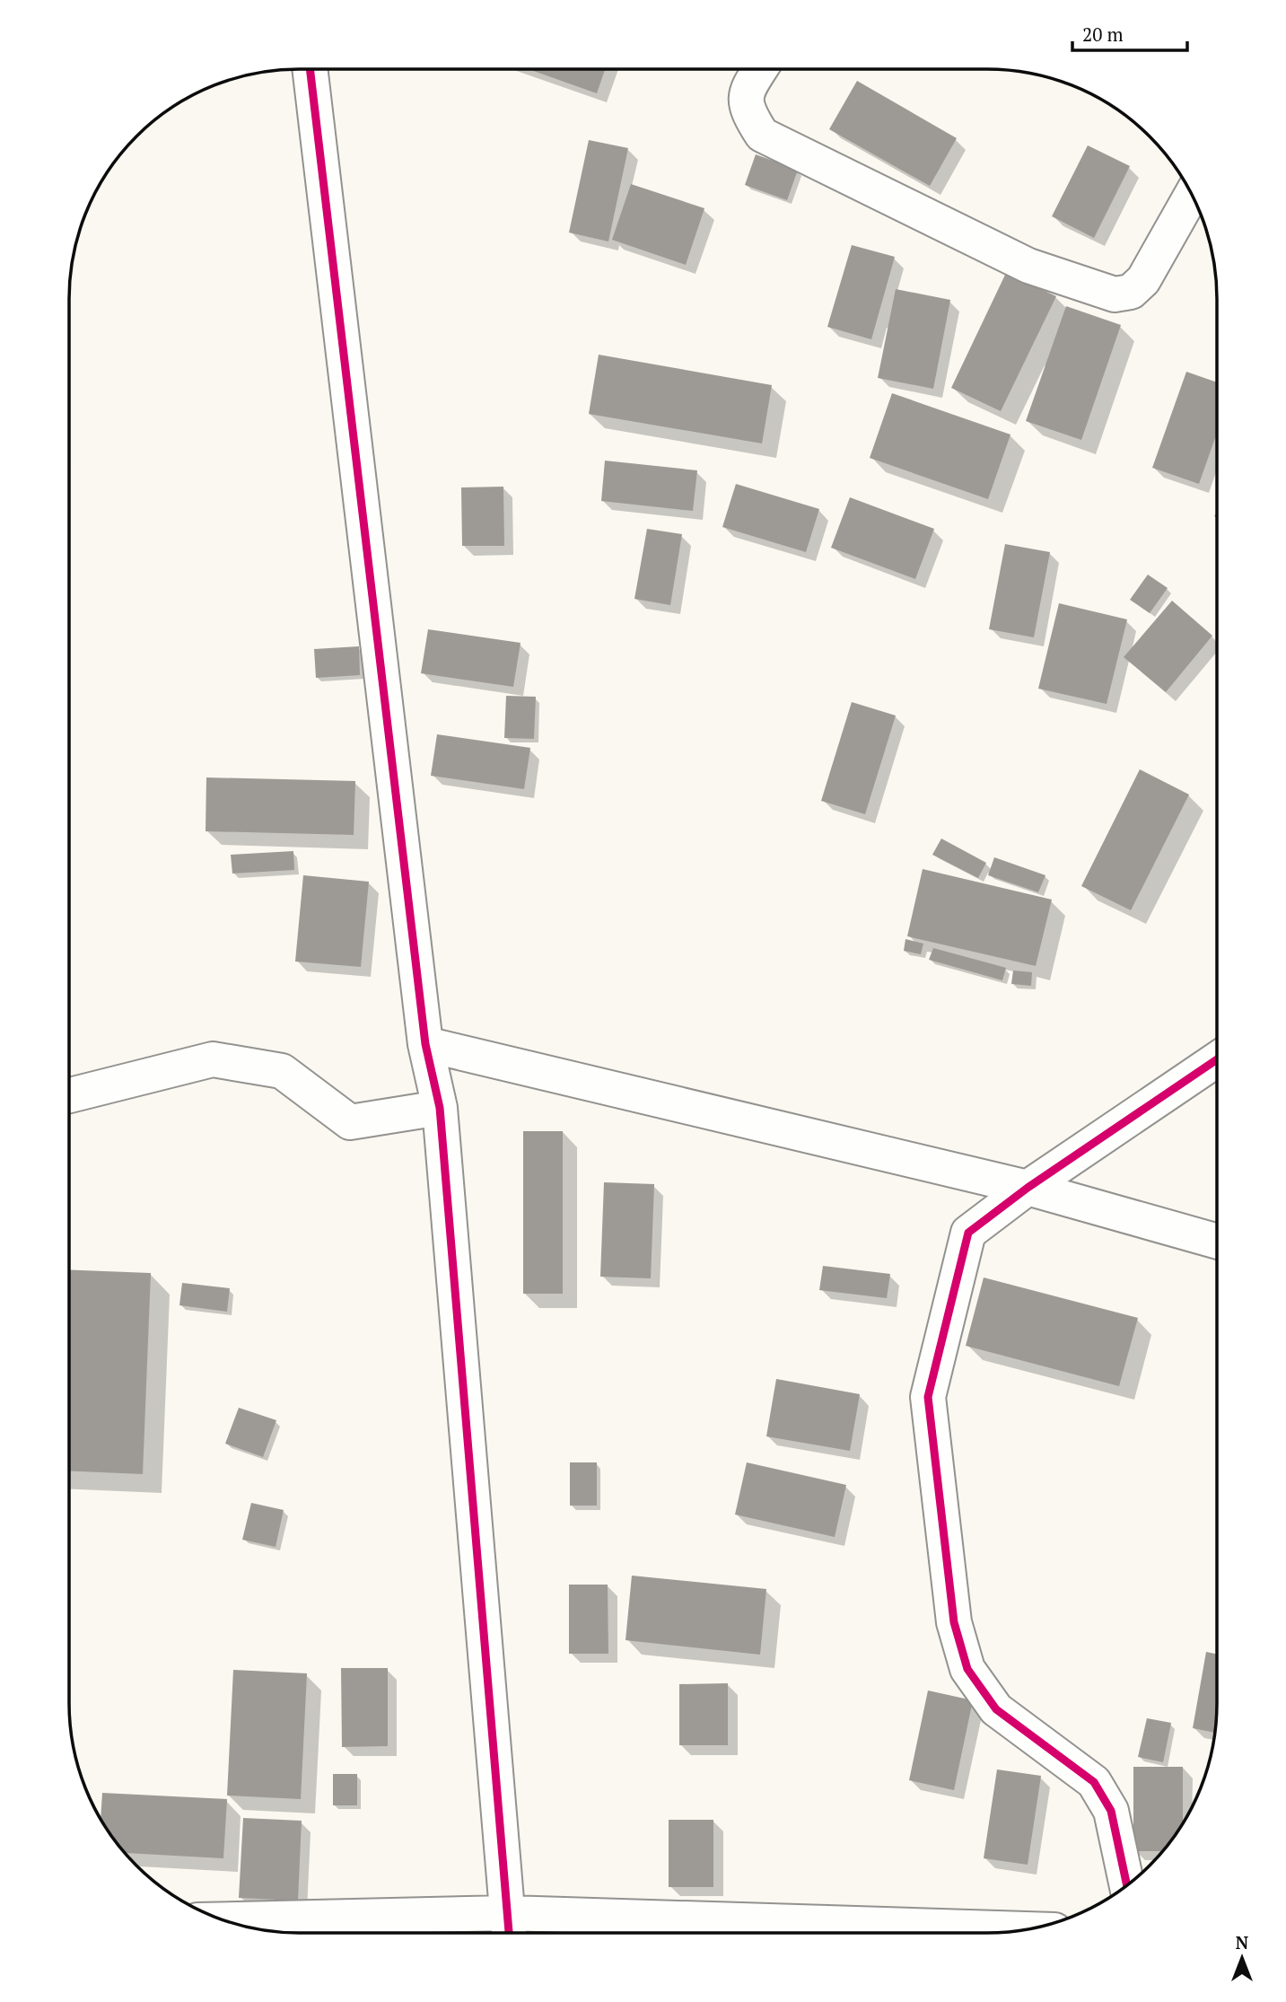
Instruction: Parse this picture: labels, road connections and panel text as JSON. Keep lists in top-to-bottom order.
{
  "scale_bar": "20 m",
  "north": "top"
}
